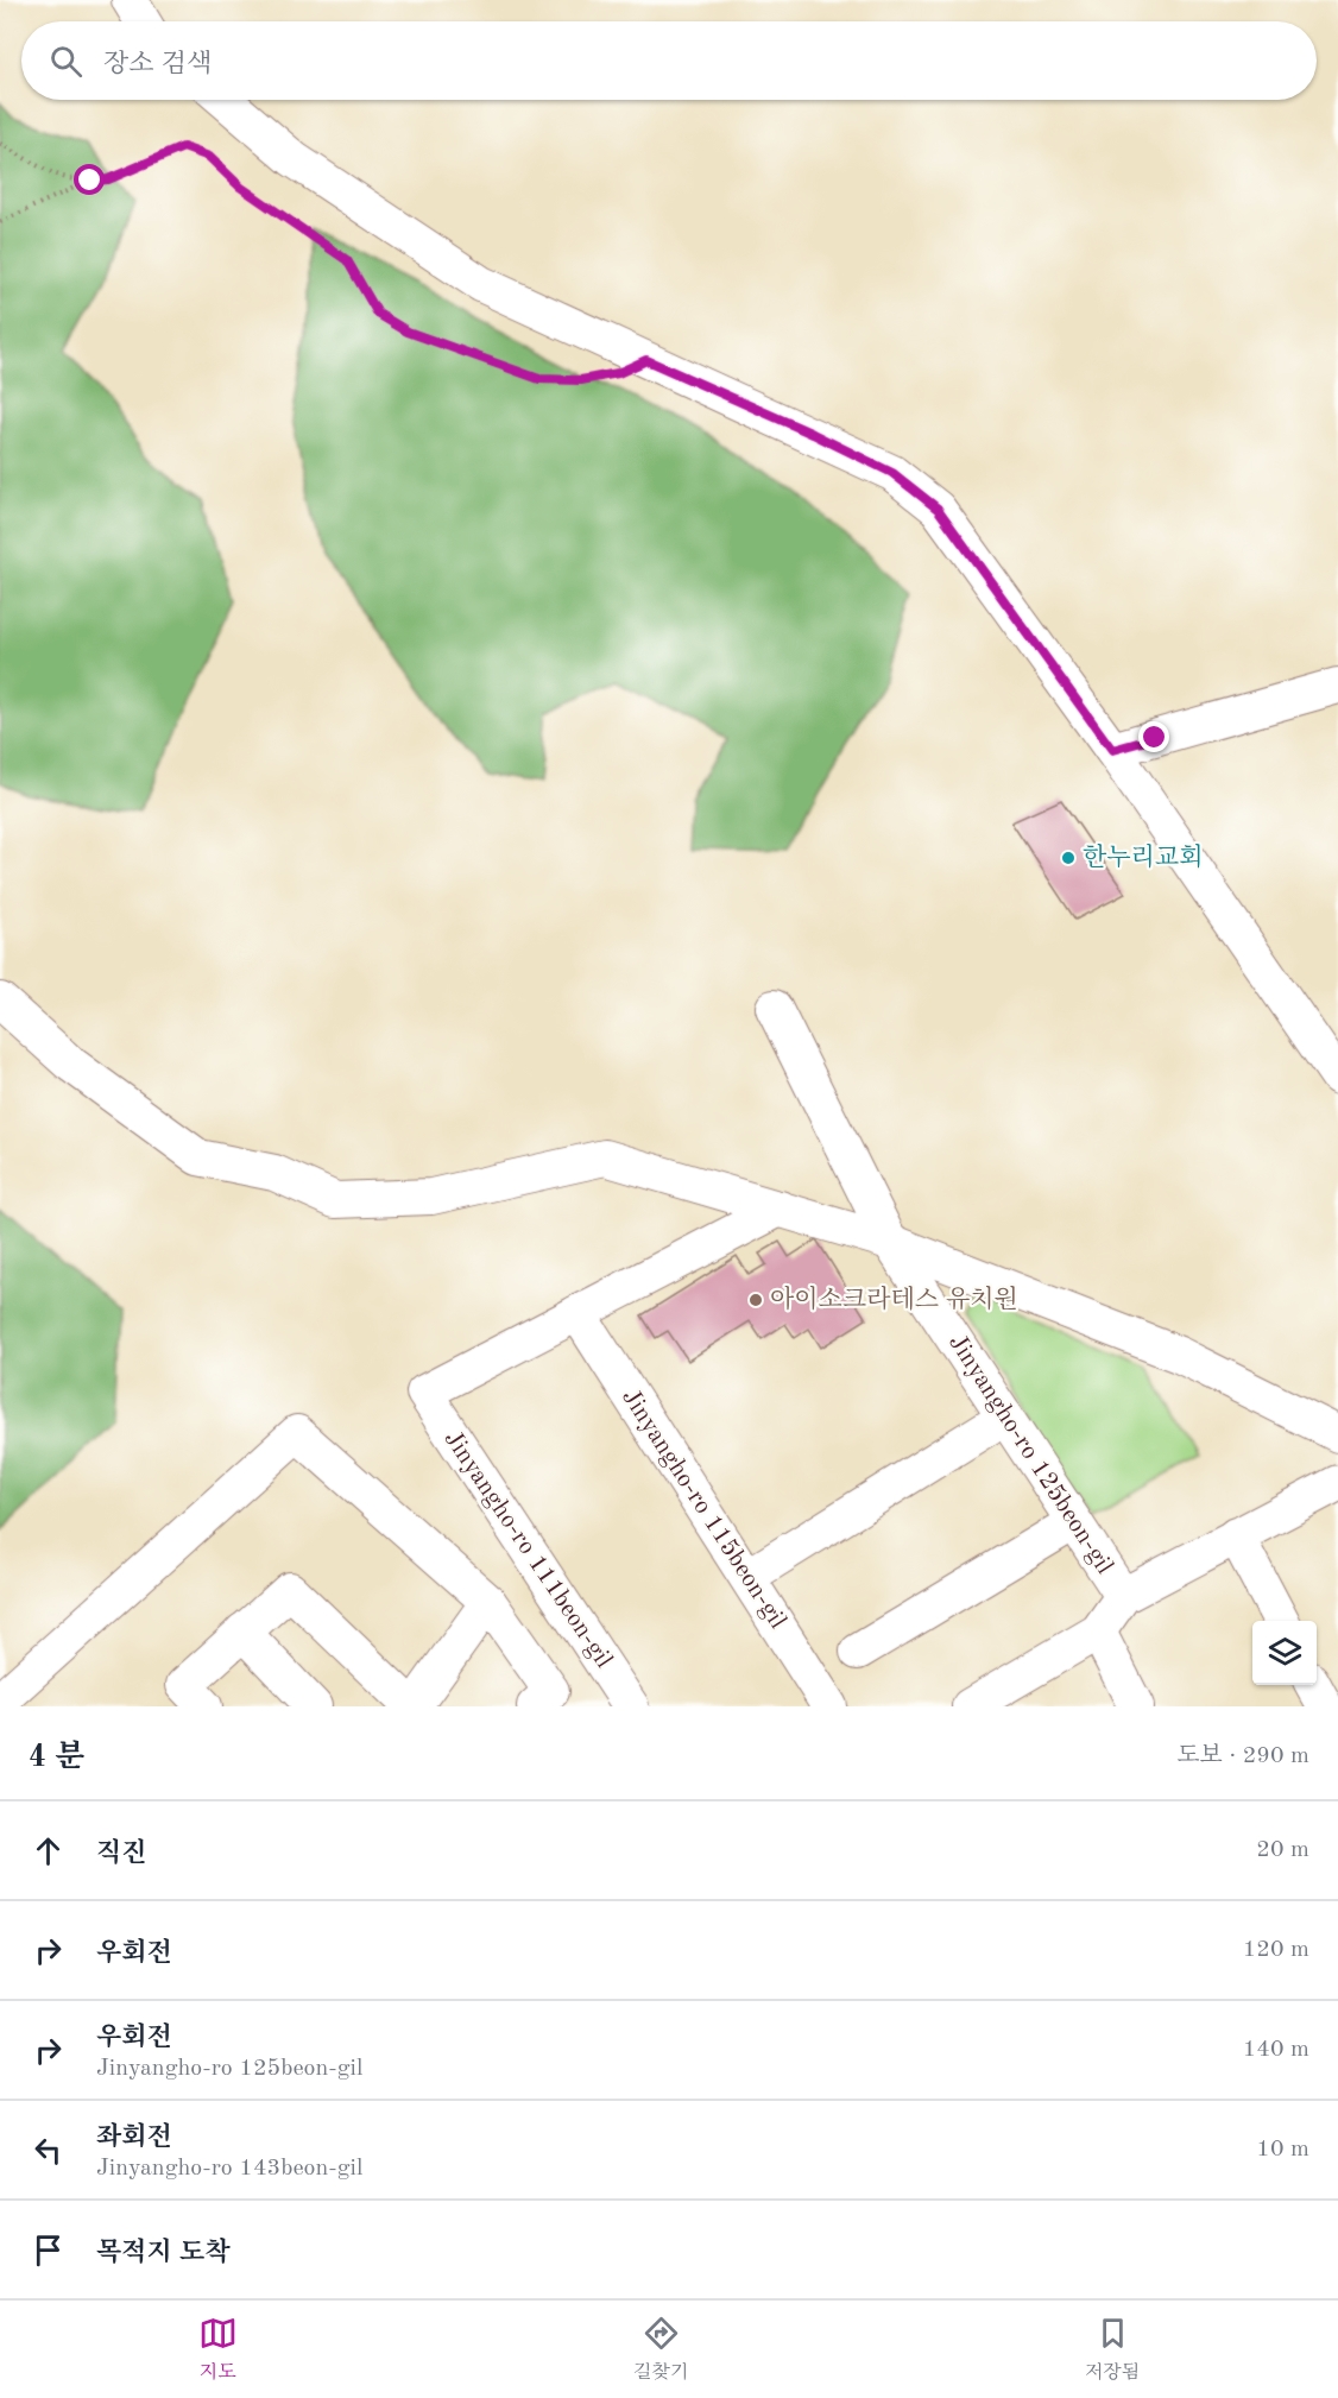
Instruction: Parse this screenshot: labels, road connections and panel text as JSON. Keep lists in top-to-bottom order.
{
  "streets": {
    "street": ["Jinyangho-ro 125beon-gil", "Jinyangho-ro 115beon-gil", "Jinyangho-ro 111beon-gil"]
  },
  "crossings": [
    ["Jinyangho-ro 115beon-gil", "Jinyangho-ro 111beon-gil"]
  ],
  "places": ["한누리교회", "아이소크라테스 유치원"],
  "page": {
    "search": "장소 검색",
    "heading": ["4 분", "도보 · 290 m"],
    "list": [
      ["직진", "20 m"],
      ["우회전", "120 m"],
      ["우회전", "Jinyangho-ro 125beon-gil", "140 m"],
      ["좌회전", "Jinyangho-ro 143beon-gil", "10 m"],
      "목적지 도착"
    ],
    "nav": ["지도", "길찾기", "저장됨"]
  }
}
